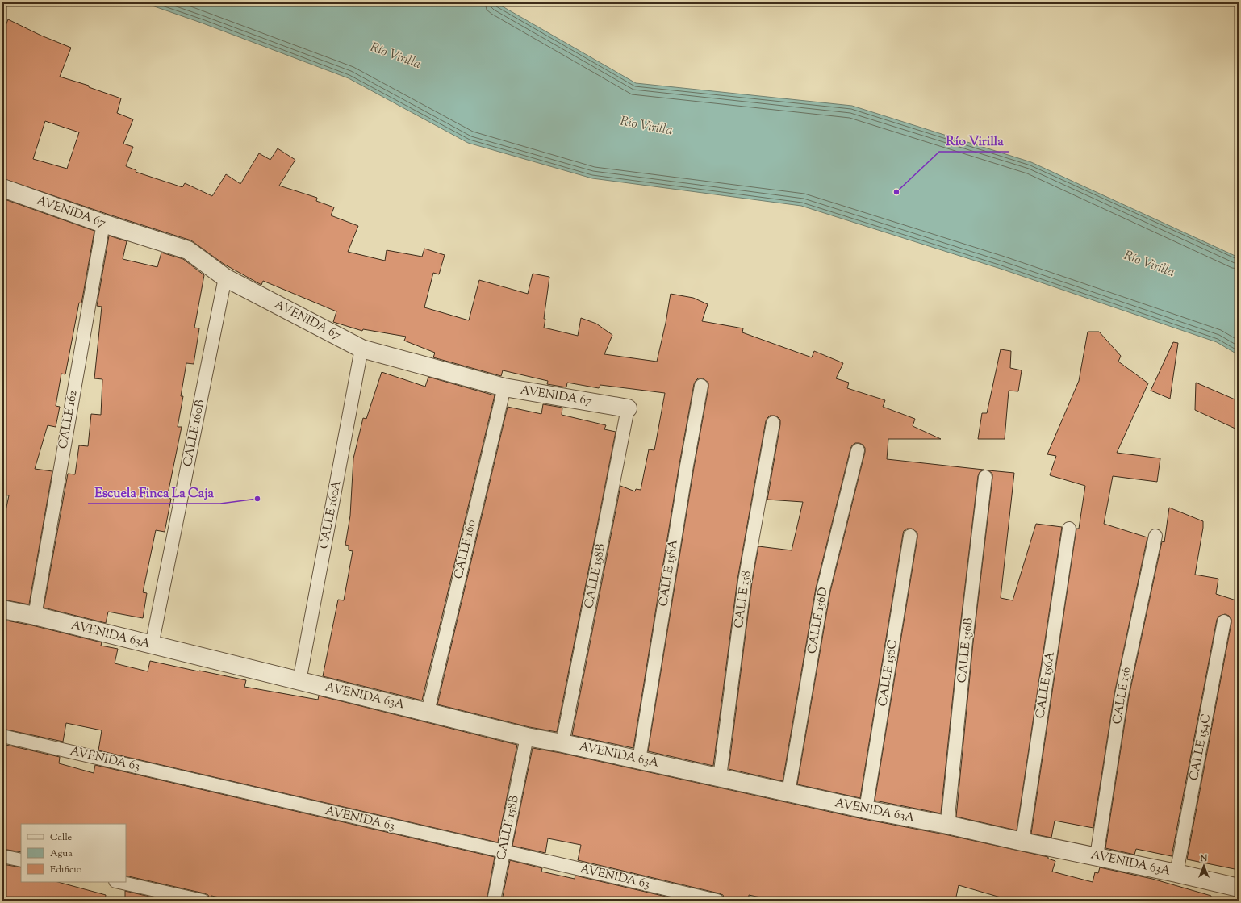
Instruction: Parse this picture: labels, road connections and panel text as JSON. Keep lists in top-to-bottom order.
{
  "streets": {
    "street": ["AVENIDA 67", "AVENIDA 63A"],
    "lane": [
      "CALLE 162",
      "CALLE 160B",
      "CALLE 160A",
      "CALLE 160",
      "CALLE 158A",
      "CALLE 158B",
      "CALLE 158",
      "CALLE 156D",
      "CALLE 156B",
      "CALLE 156C",
      "CALLE 156A",
      "CALLE 156",
      "CALLE 154C",
      "AVENIDA 63"
    ]
  },
  "crossings": [
    ["AVENIDA 67", "CALLE 162"],
    ["AVENIDA 67", "CALLE 160B"],
    ["AVENIDA 67", "CALLE 160A"],
    ["AVENIDA 67", "CALLE 160"],
    ["AVENIDA 67", "CALLE 158B"],
    ["CALLE 162", "AVENIDA 63A"],
    ["CALLE 160B", "AVENIDA 63A"],
    ["CALLE 160A", "AVENIDA 63A"],
    ["CALLE 160", "AVENIDA 63A"],
    ["CALLE 158A", "AVENIDA 63A"],
    ["CALLE 158B", "AVENIDA 63A"],
    ["CALLE 158B", "AVENIDA 63"],
    ["CALLE 158", "AVENIDA 63A"],
    ["CALLE 156D", "AVENIDA 63A"],
    ["AVENIDA 63A", "CALLE 156B"],
    ["AVENIDA 63A", "CALLE 156C"],
    ["AVENIDA 63A", "CALLE 156A"],
    ["AVENIDA 63A", "CALLE 156"],
    ["AVENIDA 63A", "CALLE 154C"]
  ],
  "water": ["Río Virilla"],
  "places": ["Río Virilla", "Escuela Finca La Caja"],
  "legend": ["Calle", "Agua", "Edificio"],
  "north": "top"
}
